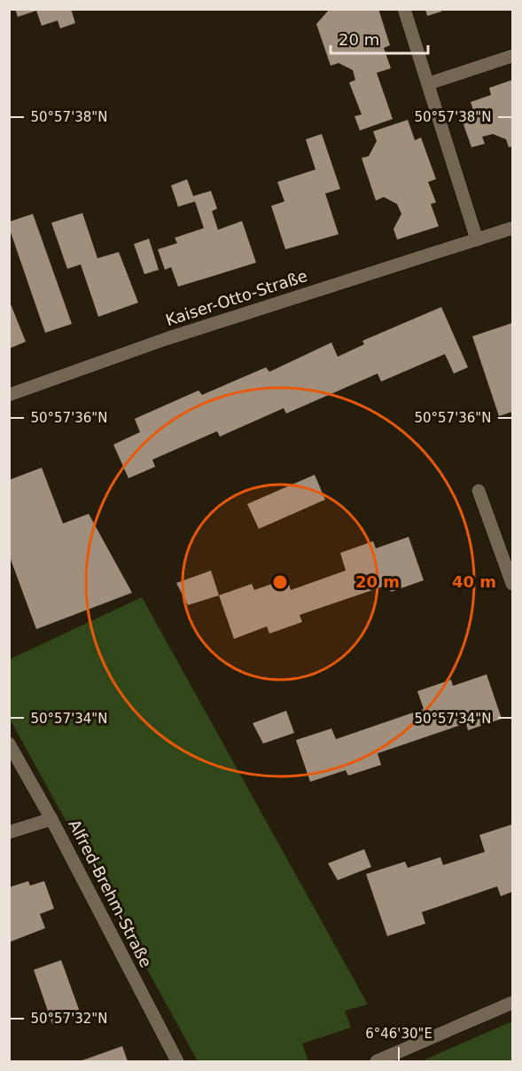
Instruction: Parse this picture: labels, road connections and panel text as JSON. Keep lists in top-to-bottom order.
{
  "streets": {
    "street": ["Kaiser-Otto-Straße", "Alfred-Brehm-Straße"]
  },
  "scale_bar": "20 m",
  "coordinates": [
    "50°57'38\"N",
    "50°57'36\"N",
    "50°57'34\"N",
    "50°57'32\"N",
    "6°46'30\"E"
  ],
  "rings": ["20 m", "40 m"]
}
